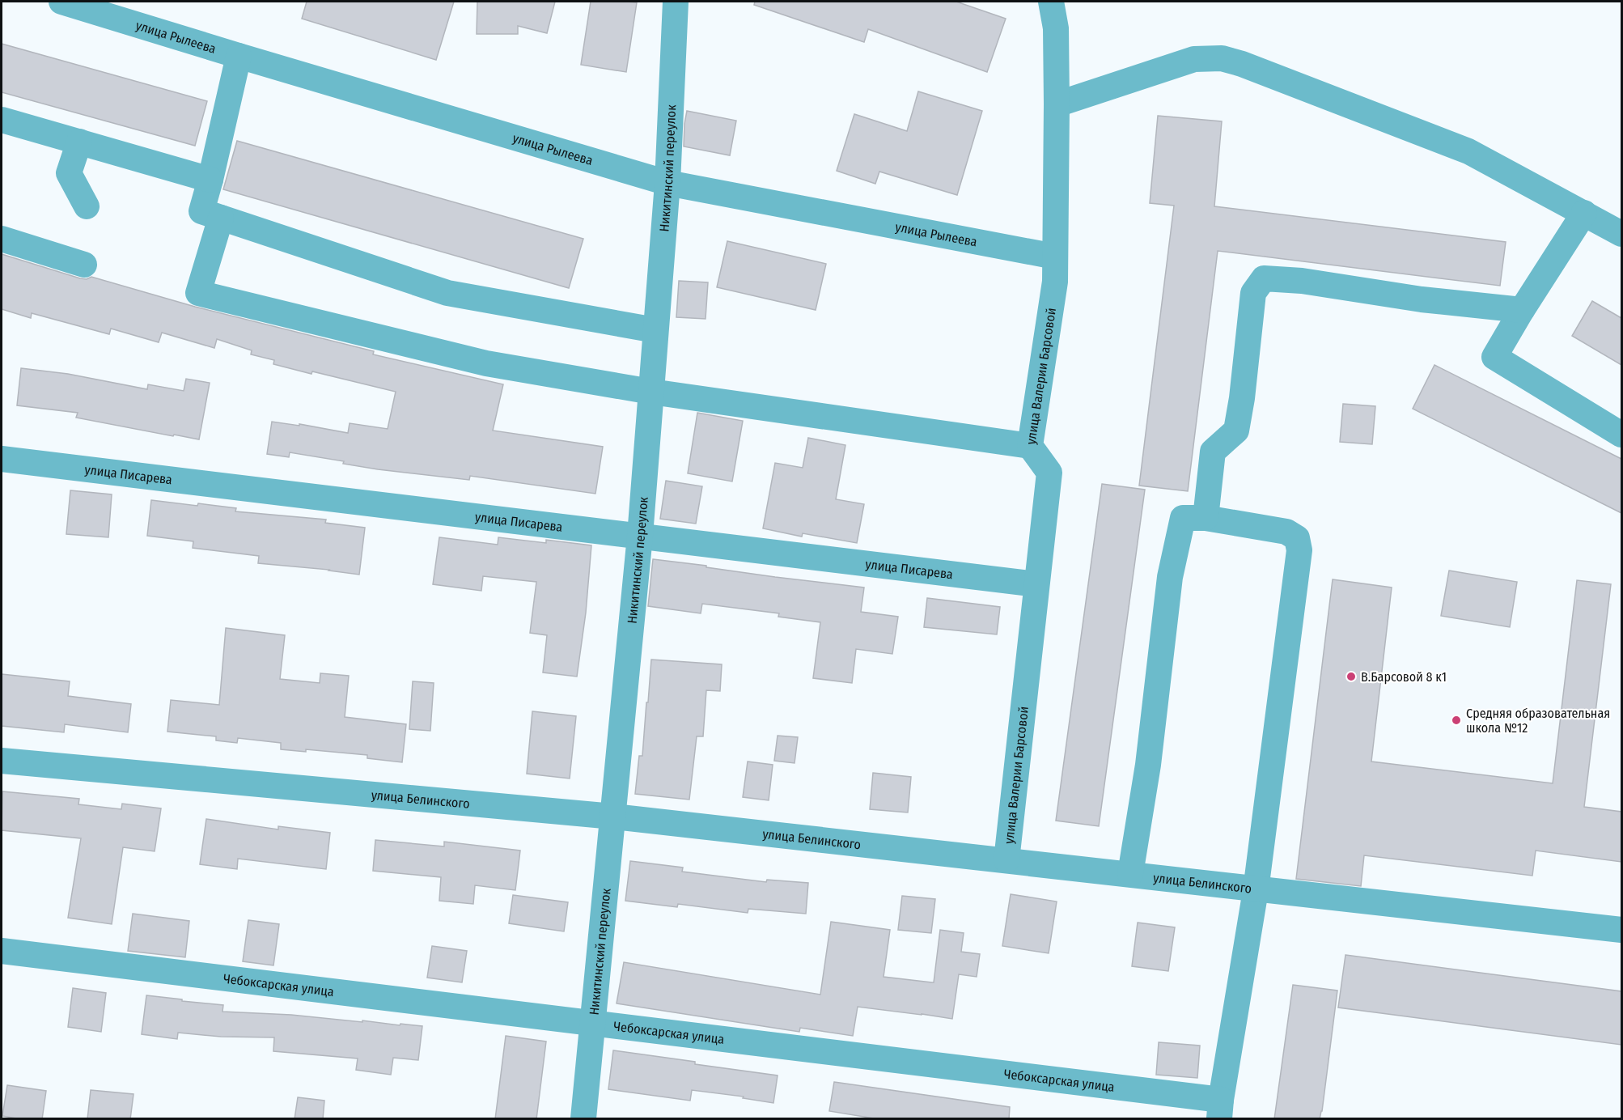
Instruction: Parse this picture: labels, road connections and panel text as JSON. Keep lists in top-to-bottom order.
{
  "streets": {
    "street": [
      "улица Рылеева",
      "Никитинский переулок",
      "улица Валерии Барсовой",
      "улица Писарева",
      "улица Белинского",
      "Чебоксарская улица"
    ]
  },
  "crossings": [
    ["улица Рылеева", "Никитинский переулок"],
    ["улица Рылеева", "улица Валерии Барсовой"],
    ["Никитинский переулок", "улица Писарева"],
    ["Никитинский переулок", "улица Белинского"],
    ["Никитинский переулок", "Чебоксарская улица"],
    ["улица Валерии Барсовой", "улица Писарева"],
    ["улица Валерии Барсовой", "улица Белинского"]
  ],
  "places": ["В.Барсовой 8 к1", "Средняя образовательная школа №12"]
}
